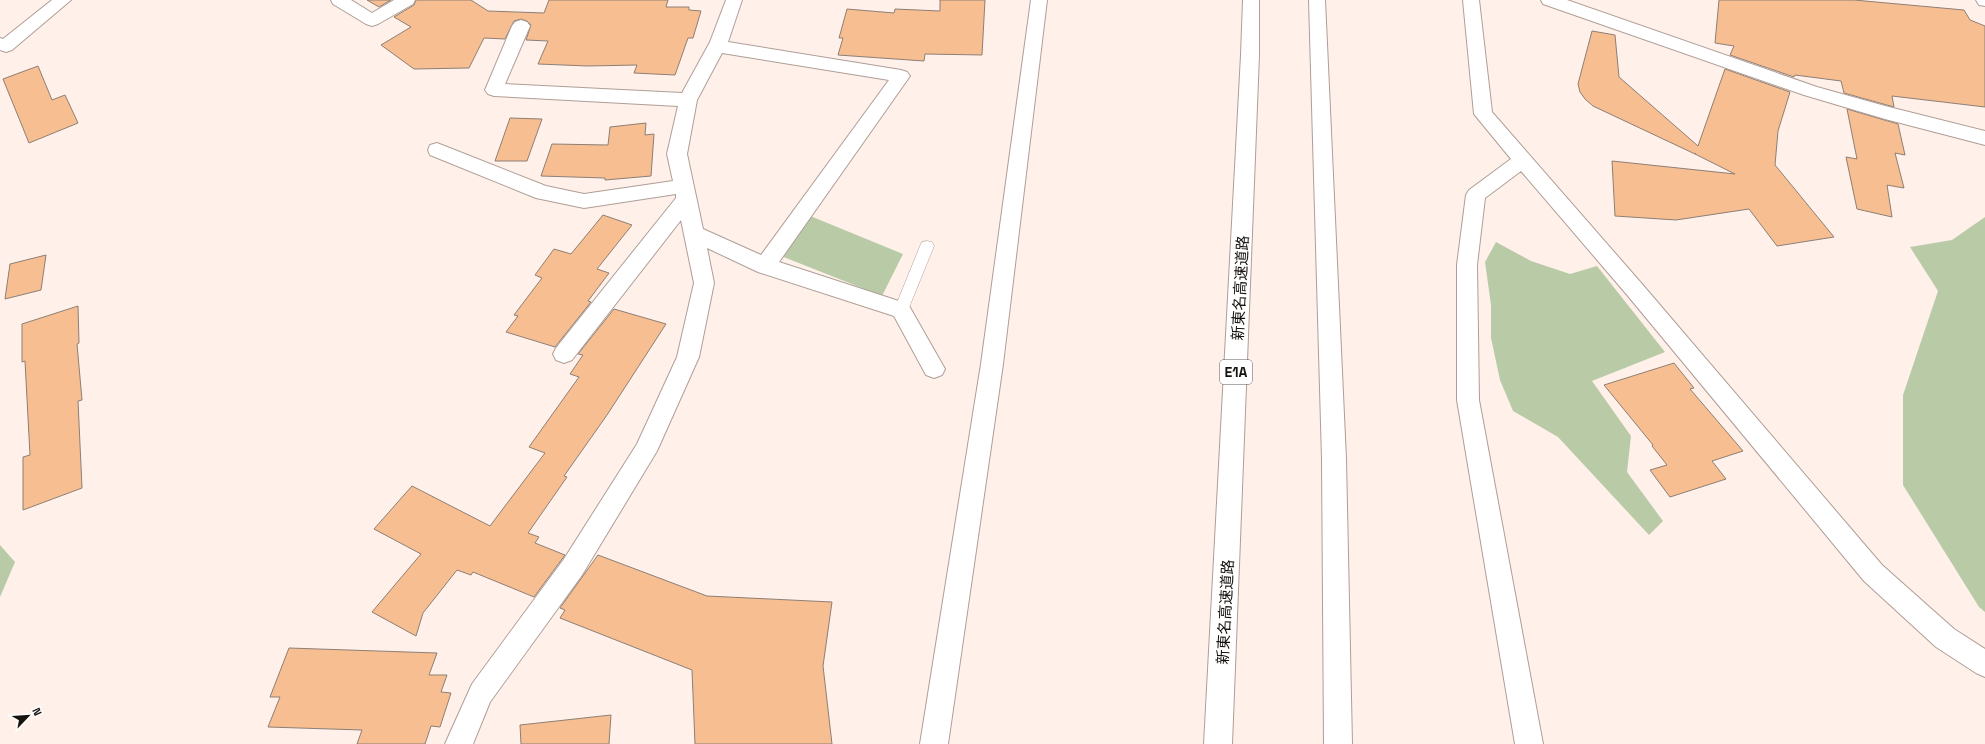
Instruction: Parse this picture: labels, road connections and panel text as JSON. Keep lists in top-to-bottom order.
{
  "streets": {
    "main road": ["新東名高速道路", "E1A"]
  },
  "north": "top right"
}
